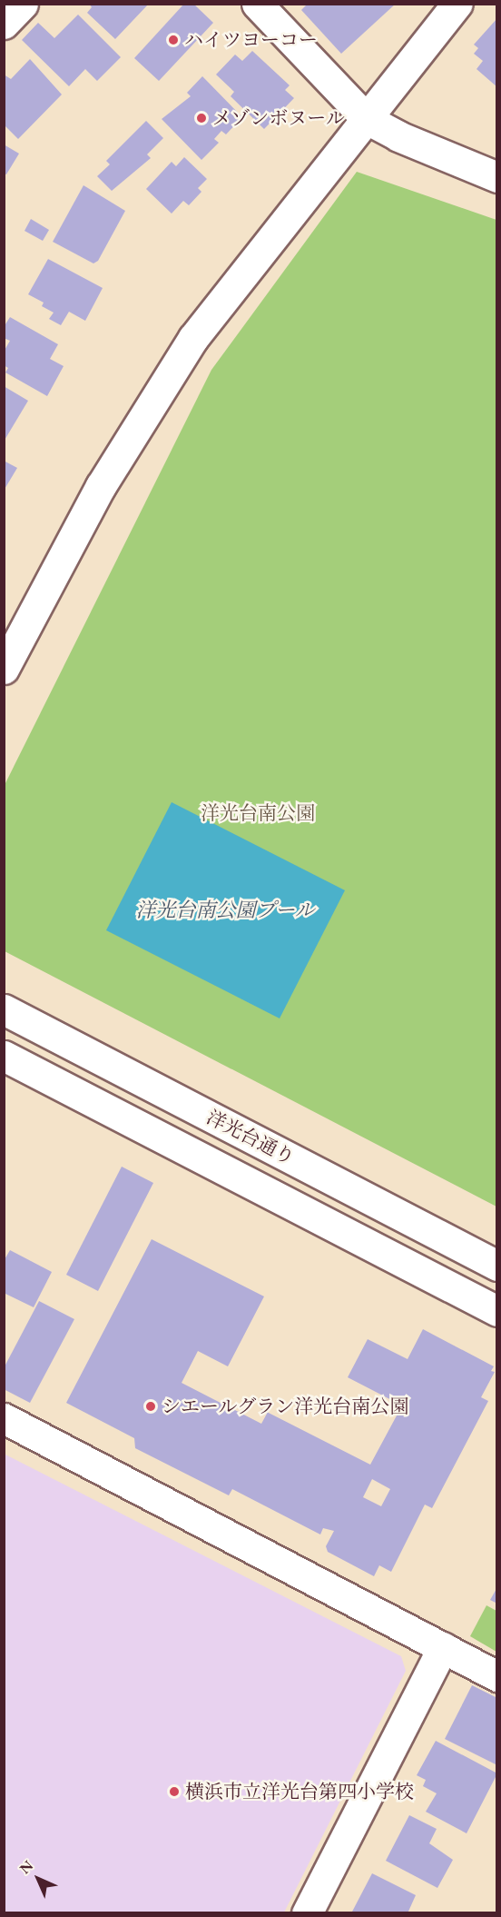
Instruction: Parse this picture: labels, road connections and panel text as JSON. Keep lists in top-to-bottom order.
{
  "streets": {
    "street": ["洋光台通り"]
  },
  "water": ["洋光台南公園プール"],
  "parks": ["洋光台南公園"],
  "places": [
    "ハイツヨーコー",
    "メゾンボヌール",
    "シエールグラン洋光台南公園",
    "横浜市立洋光台第四小学校"
  ],
  "north": "top left"
}
